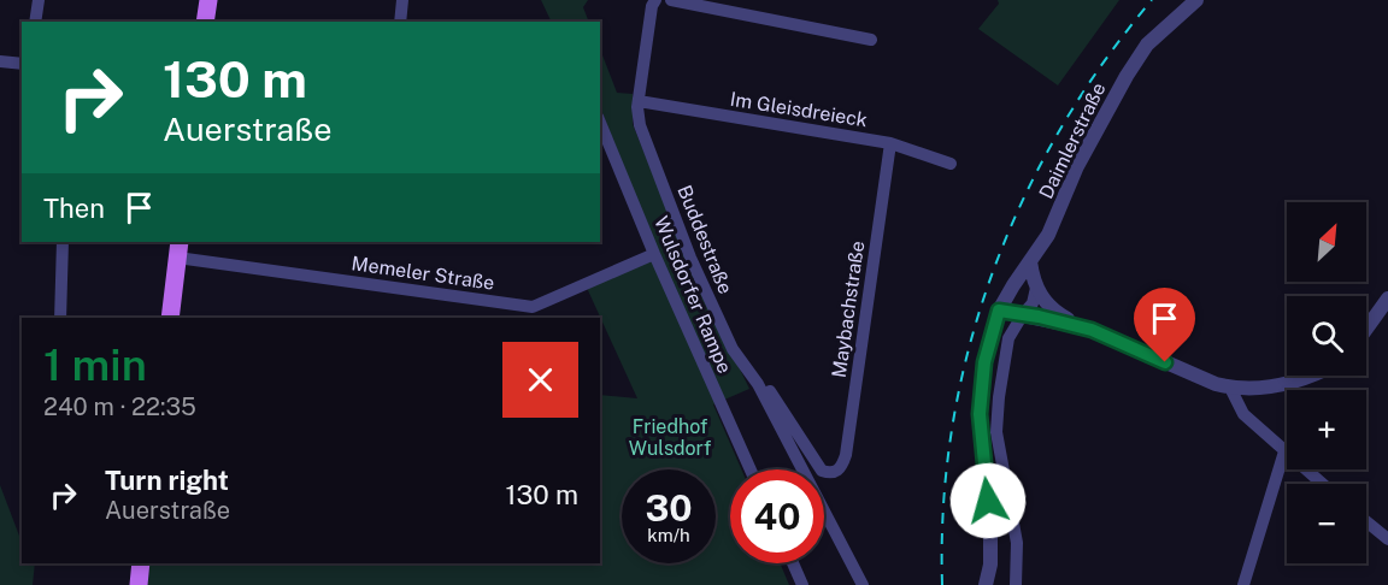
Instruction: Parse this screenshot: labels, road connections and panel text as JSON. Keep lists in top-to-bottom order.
{
  "streets": {
    "street": [
      "Im Gleisdreieck",
      "Daimlerstraße",
      "Buddestraße",
      "Memeler Straße",
      "Wulsdorfer Rampe",
      "Maybachstraße"
    ]
  },
  "crossings": [
    ["Im Gleisdreieck", "Buddestraße"],
    ["Im Gleisdreieck", "Maybachstraße"],
    ["Buddestraße", "Maybachstraße"],
    ["Memeler Straße", "Wulsdorfer Rampe"]
  ],
  "parks": ["Friedhof Wulsdorf"],
  "north": "top right",
  "page": {
    "turn": ["130 m", "Auerstraße"],
    "then": "Then",
    "map_buttons": ["+", "−"],
    "heading": ["1 min", "240 m · 22:35"],
    "list": [
      {
        "name": "Turn right",
        "note": "Auerstraße",
        "value": "130 m"
      }
    ],
    "speed": "30 km/h",
    "limit": "40"
  }
}
